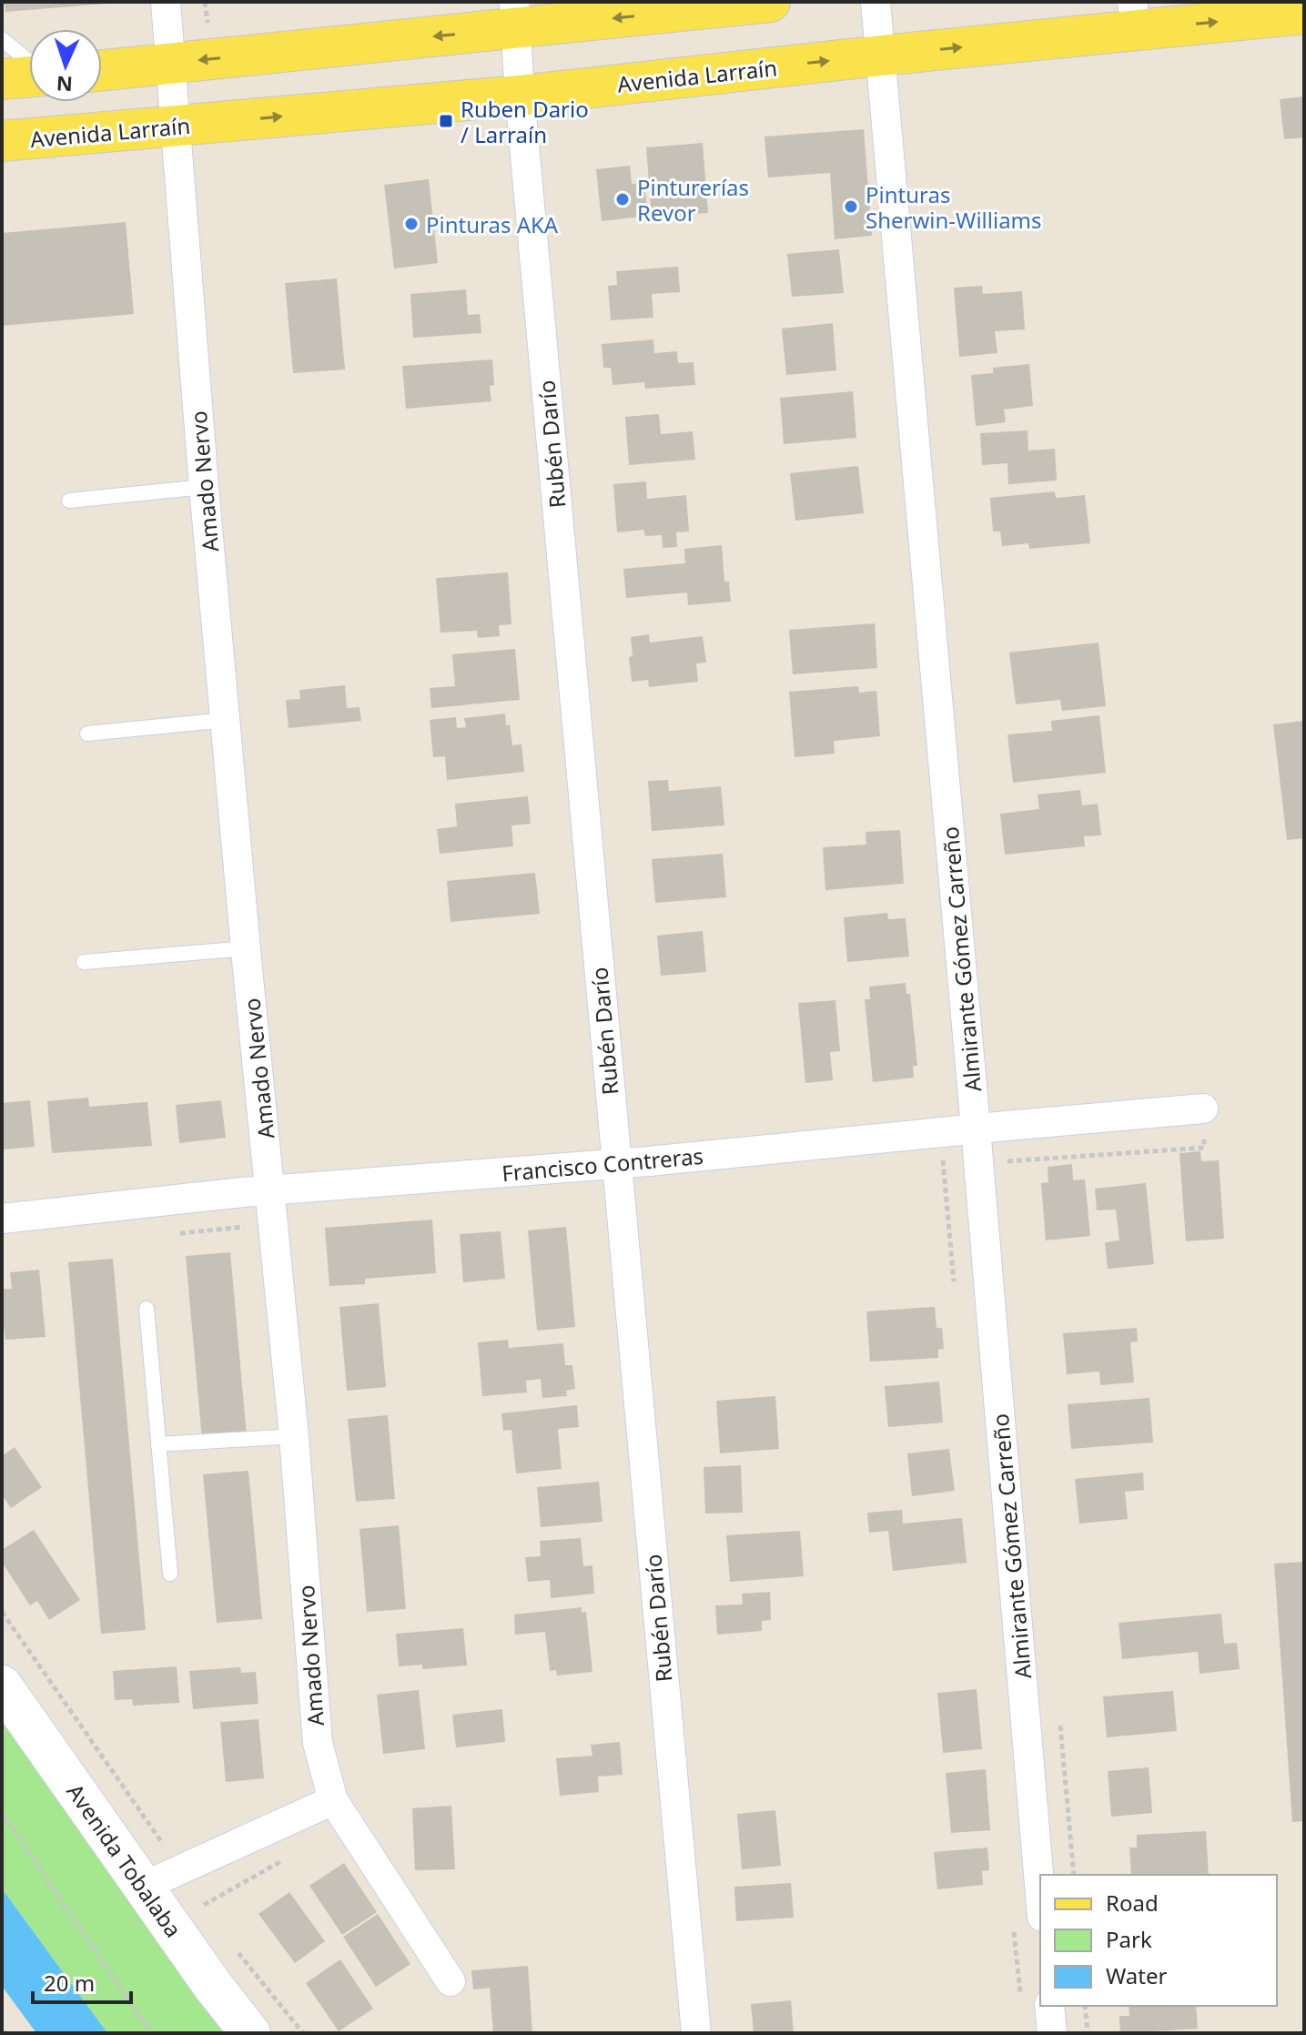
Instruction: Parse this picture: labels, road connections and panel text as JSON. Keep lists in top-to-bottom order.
{
  "streets": {
    "main road": ["Avenida Larraín", "Avenida Tobalaba"],
    "street": [
      "Rubén Darío",
      "Amado Nervo",
      "Almirante Gómez Carreño",
      "Francisco Contreras"
    ]
  },
  "crossings": [
    ["Avenida Larraín", "Rubén Darío"],
    ["Avenida Larraín", "Amado Nervo"],
    ["Avenida Larraín", "Almirante Gómez Carreño"],
    ["Rubén Darío", "Francisco Contreras"],
    ["Amado Nervo", "Francisco Contreras"],
    ["Almirante Gómez Carreño", "Francisco Contreras"]
  ],
  "places": {
    "transit": ["Ruben Dario / Larraín"],
    "other": ["Pinturerías Revor", "Pinturas Sherwin-Williams", "Pinturas AKA"]
  },
  "legend": ["Road", "Park", "Water"],
  "scale_bar": "20 m",
  "north": "bottom"
}
